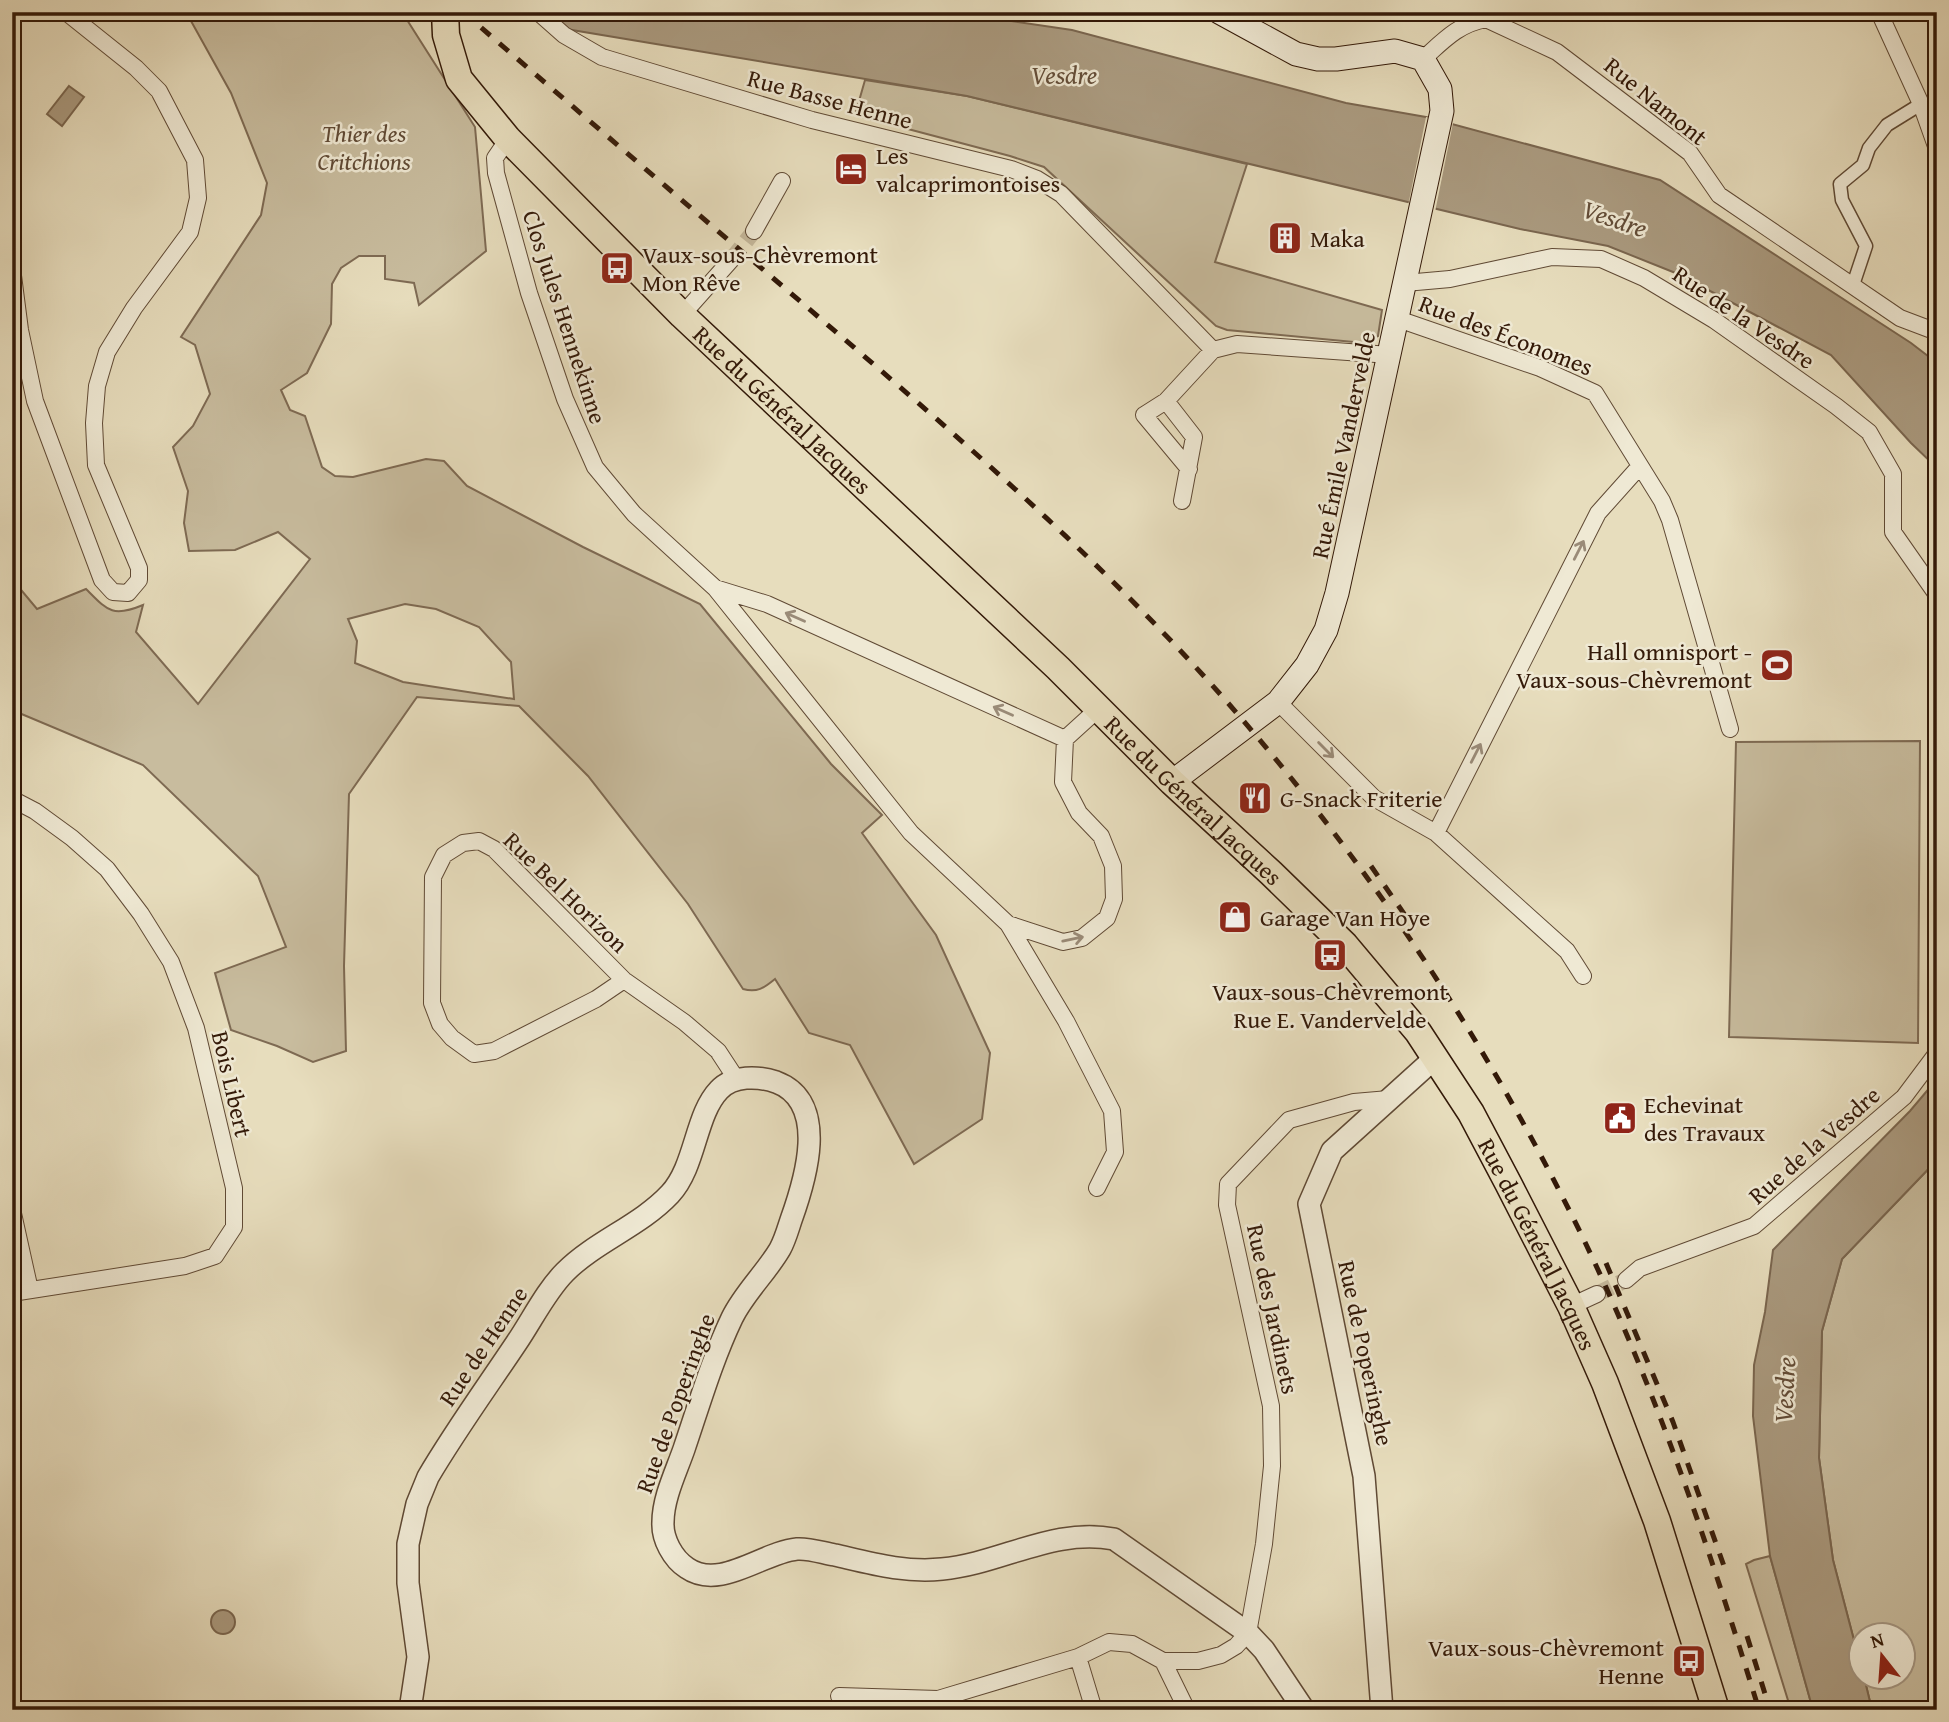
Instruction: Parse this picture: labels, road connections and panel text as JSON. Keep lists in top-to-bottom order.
{
  "streets": {
    "main road": ["Rue du Général Jacques", "Rue Émile Vandervelde"],
    "street": [
      "Rue Basse Henne",
      "Rue Namont",
      "Clos Jules Hennekinne",
      "Rue de la Vesdre",
      "Rue des Économes",
      "Rue Bel Horizon",
      "Bois Libert",
      "Rue des Jardinets",
      "Rue de Henne",
      "Rue de Poperinghe"
    ]
  },
  "crossings": [
    ["Clos Jules Hennekinne", "Rue du Général Jacques"],
    ["Rue de la Vesdre", "Rue Émile Vandervelde"],
    ["Rue des Économes", "Rue Émile Vandervelde"],
    ["Rue du Général Jacques", "Rue Émile Vandervelde"],
    ["Rue du Général Jacques", "Rue de Poperinghe"],
    ["Rue Bel Horizon", "Rue de Henne"],
    ["Rue Bel Horizon", "Rue de Poperinghe"],
    ["Rue des Jardinets", "Rue de Poperinghe"],
    ["Rue de Henne", "Rue de Poperinghe"]
  ],
  "water": ["Vesdre"],
  "parks": ["Thier des Critchions"],
  "places": {
    "hotel": ["Les valcaprimontoises"],
    "building": ["Maka"],
    "bus stop": ["Vaux-sous-Chèvremont Mon Rêve", "Vaux-sous-Chèvremont Rue E. Vandervelde", "Vaux-sous-Chèvremont Henne"],
    "sports": ["Hall omnisport - Vaux-sous-Chèvremont"],
    "restaurant": ["G-Snack Friterie"],
    "shop": ["Garage Van Hoye"],
    "public building": ["Echevinat des Travaux"]
  },
  "north": "top"
}
